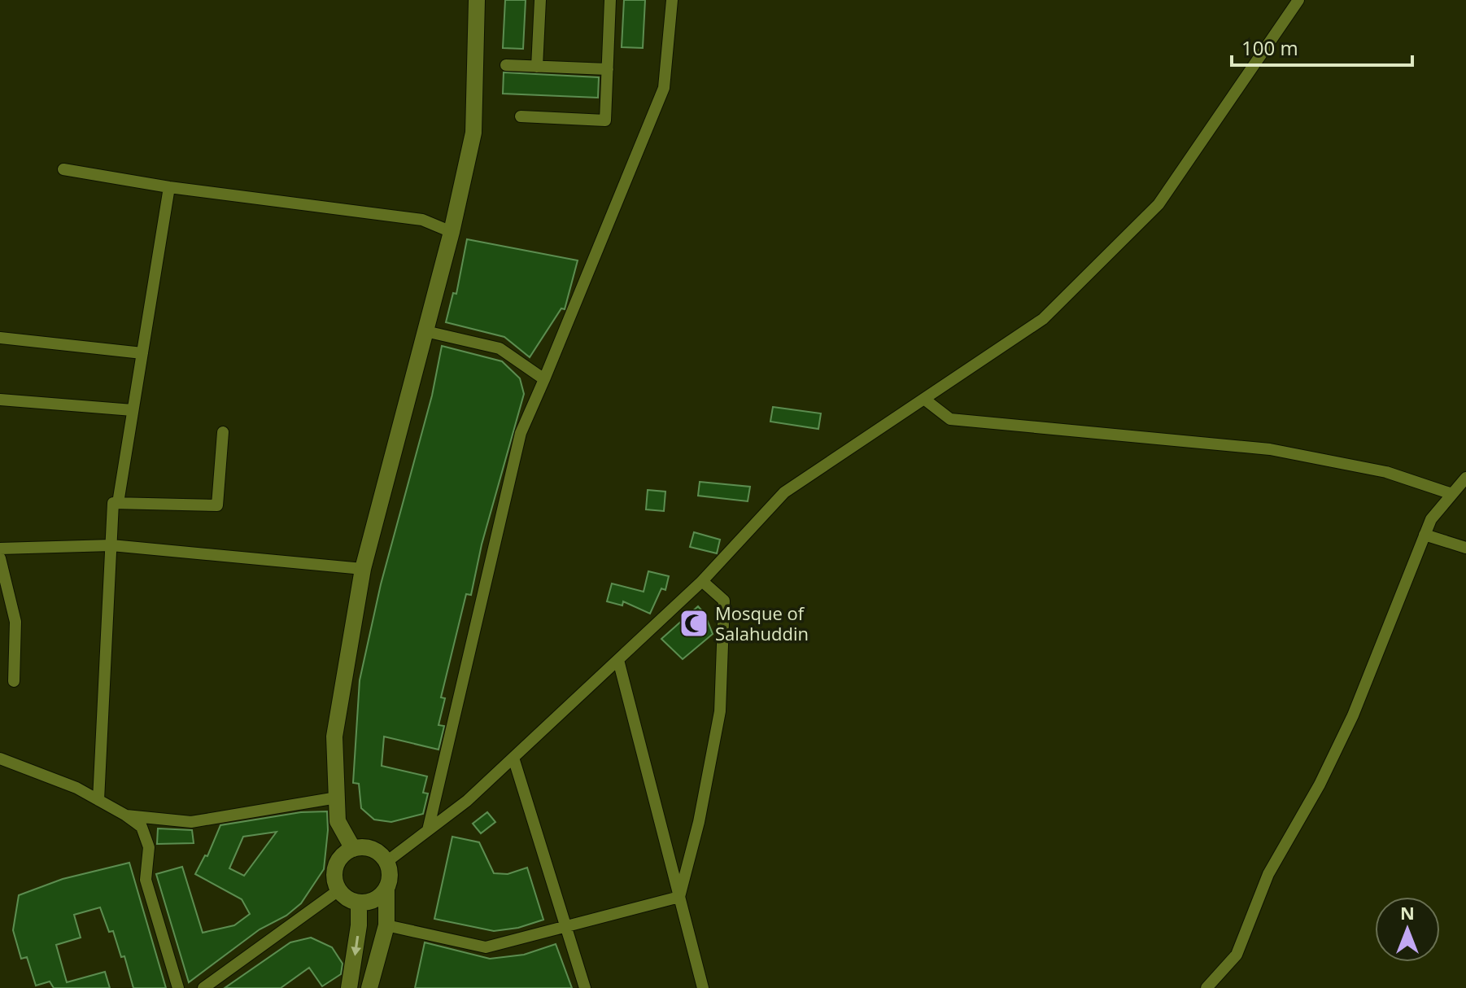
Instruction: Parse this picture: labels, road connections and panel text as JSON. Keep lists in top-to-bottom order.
{
  "places": {
    "mosque": ["Mosque of Salahuddin"]
  },
  "scale_bar": "100 m",
  "north": "top"
}
